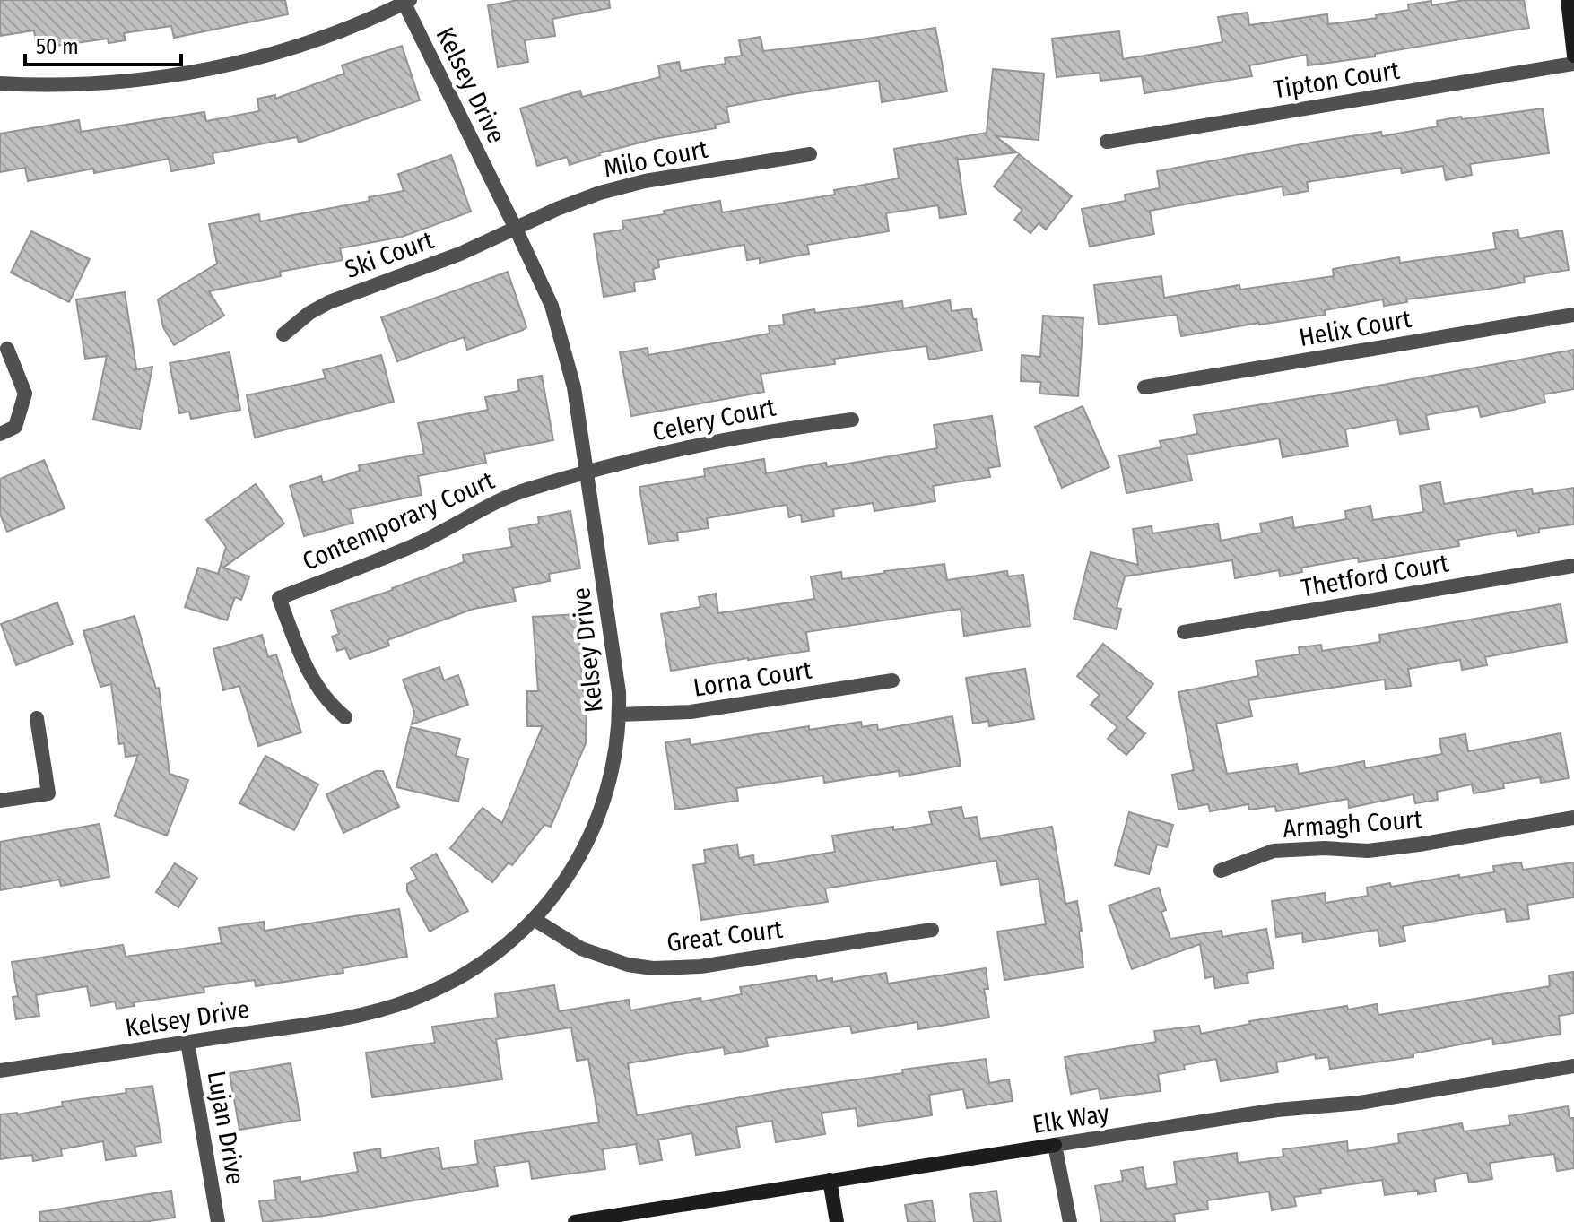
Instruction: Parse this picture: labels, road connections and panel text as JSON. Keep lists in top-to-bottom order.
{
  "streets": {
    "street": [
      "Tipton Court",
      "Kelsey Drive",
      "Milo Court",
      "Ski Court",
      "Helix Court",
      "Celery Court",
      "Contemporary Court",
      "Thetford Court",
      "Lorna Court",
      "Armagh Court",
      "Great Court",
      "Elk Way",
      "Lujan Drive"
    ]
  },
  "crossings": [
    ["Kelsey Drive", "Milo Court"],
    ["Kelsey Drive", "Ski Court"],
    ["Kelsey Drive", "Celery Court"],
    ["Kelsey Drive", "Contemporary Court"],
    ["Kelsey Drive", "Lorna Court"],
    ["Kelsey Drive", "Great Court"],
    ["Kelsey Drive", "Lujan Drive"],
    ["Milo Court", "Ski Court"],
    ["Celery Court", "Contemporary Court"]
  ],
  "scale_bar": "50 m"
}
